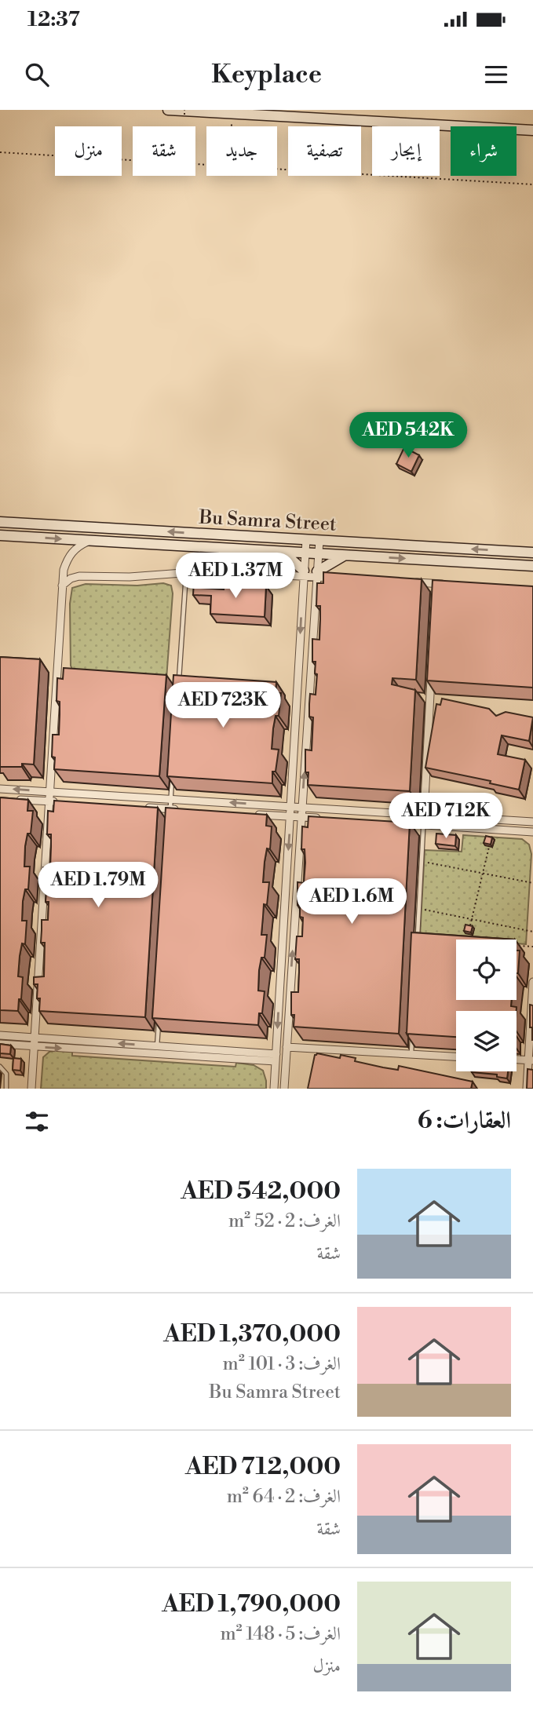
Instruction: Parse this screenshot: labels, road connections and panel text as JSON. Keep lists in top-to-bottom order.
{
  "streets": {
    "street": ["Bu Samra Street"]
  },
  "page": {
    "status": "12:37",
    "header": "Keyplace",
    "chip": [
      "شراء",
      "إيجار",
      "تصفية",
      "جديد",
      "شقة",
      "منزل"
    ],
    "price": [
      "AED 542K",
      "AED 1.37M",
      "AED 723K",
      "AED 712K",
      "AED 1.79M",
      "AED 1.6M"
    ],
    "heading": "العقارات: 6",
    "list": [
      {
        "name": "AED 542,000",
        "note": "الغرف: 2 · 52 m² · شقة"
      },
      {
        "name": "AED 1,370,000",
        "note": "الغرف: 3 · 101 m² · Bu Samra Street"
      },
      {
        "name": "AED 712,000",
        "note": "الغرف: 2 · 64 m² · شقة"
      },
      {
        "name": "AED 1,790,000",
        "note": "الغرف: 5 · 148 m² · منزل"
      }
    ]
  }
}
